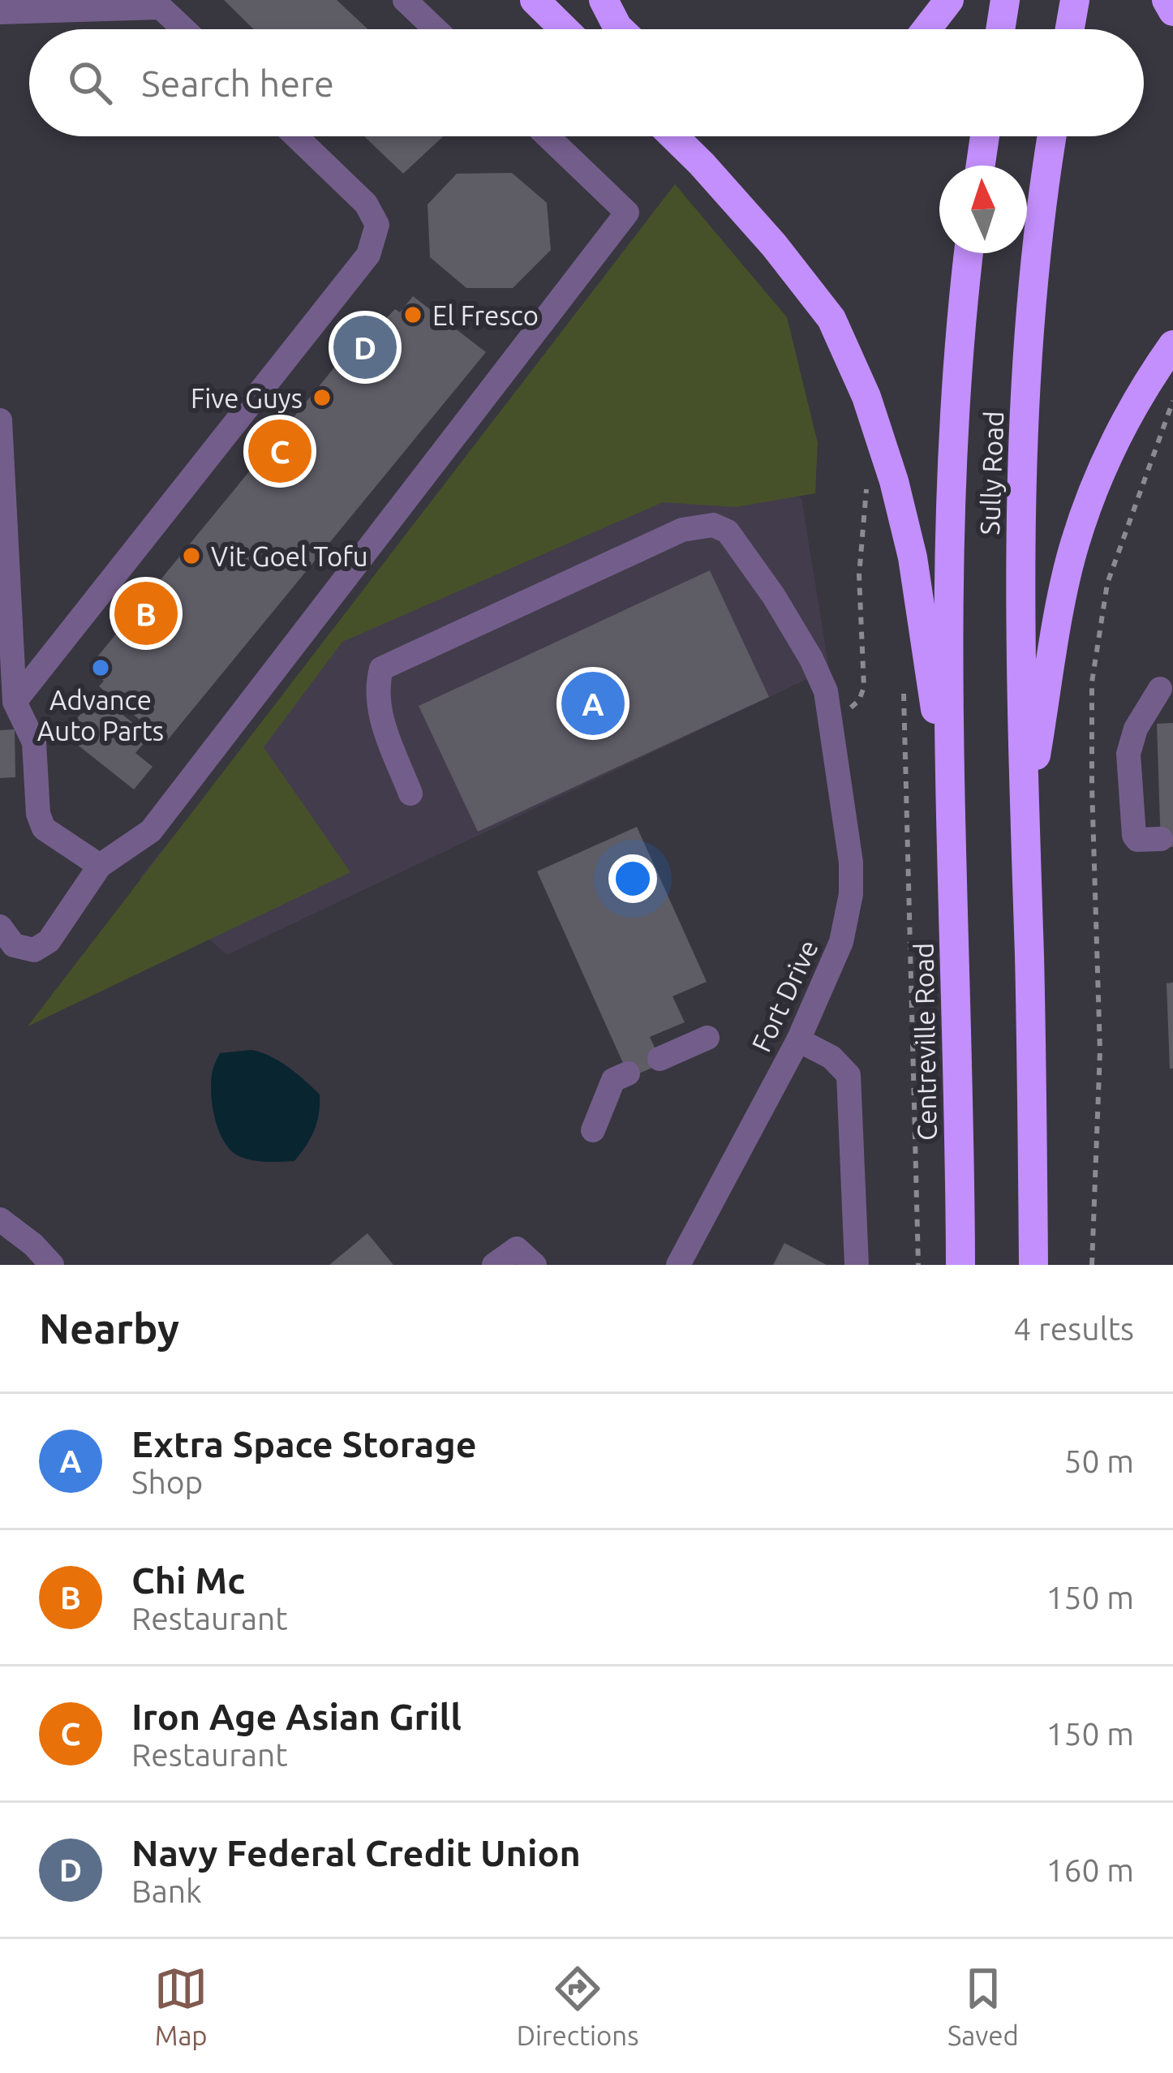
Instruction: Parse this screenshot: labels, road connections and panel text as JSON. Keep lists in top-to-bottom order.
{
  "streets": {
    "highway": ["Sully Road", "Centreville Road"],
    "street": ["Fort Drive"]
  },
  "crossings": [
    ["Sully Road", "Centreville Road"]
  ],
  "places": [
    "El Fresco",
    "Five Guys",
    "Vit Goel Tofu",
    "Advance Auto Parts"
  ],
  "north": "top",
  "page": {
    "search": "Search here",
    "pins": [
      "D",
      "C",
      "B",
      "A"
    ],
    "heading": ["Nearby", "4 results"],
    "list": [
      {
        "mark": "A",
        "name": "Extra Space Storage",
        "note": "Shop",
        "value": "50 m"
      },
      {
        "mark": "B",
        "name": "Chi Mc",
        "note": "Restaurant",
        "value": "150 m"
      },
      {
        "mark": "C",
        "name": "Iron Age Asian Grill",
        "note": "Restaurant",
        "value": "150 m"
      },
      {
        "mark": "D",
        "name": "Navy Federal Credit Union",
        "note": "Bank",
        "value": "160 m"
      }
    ],
    "nav": ["Map", "Directions", "Saved"]
  }
}
